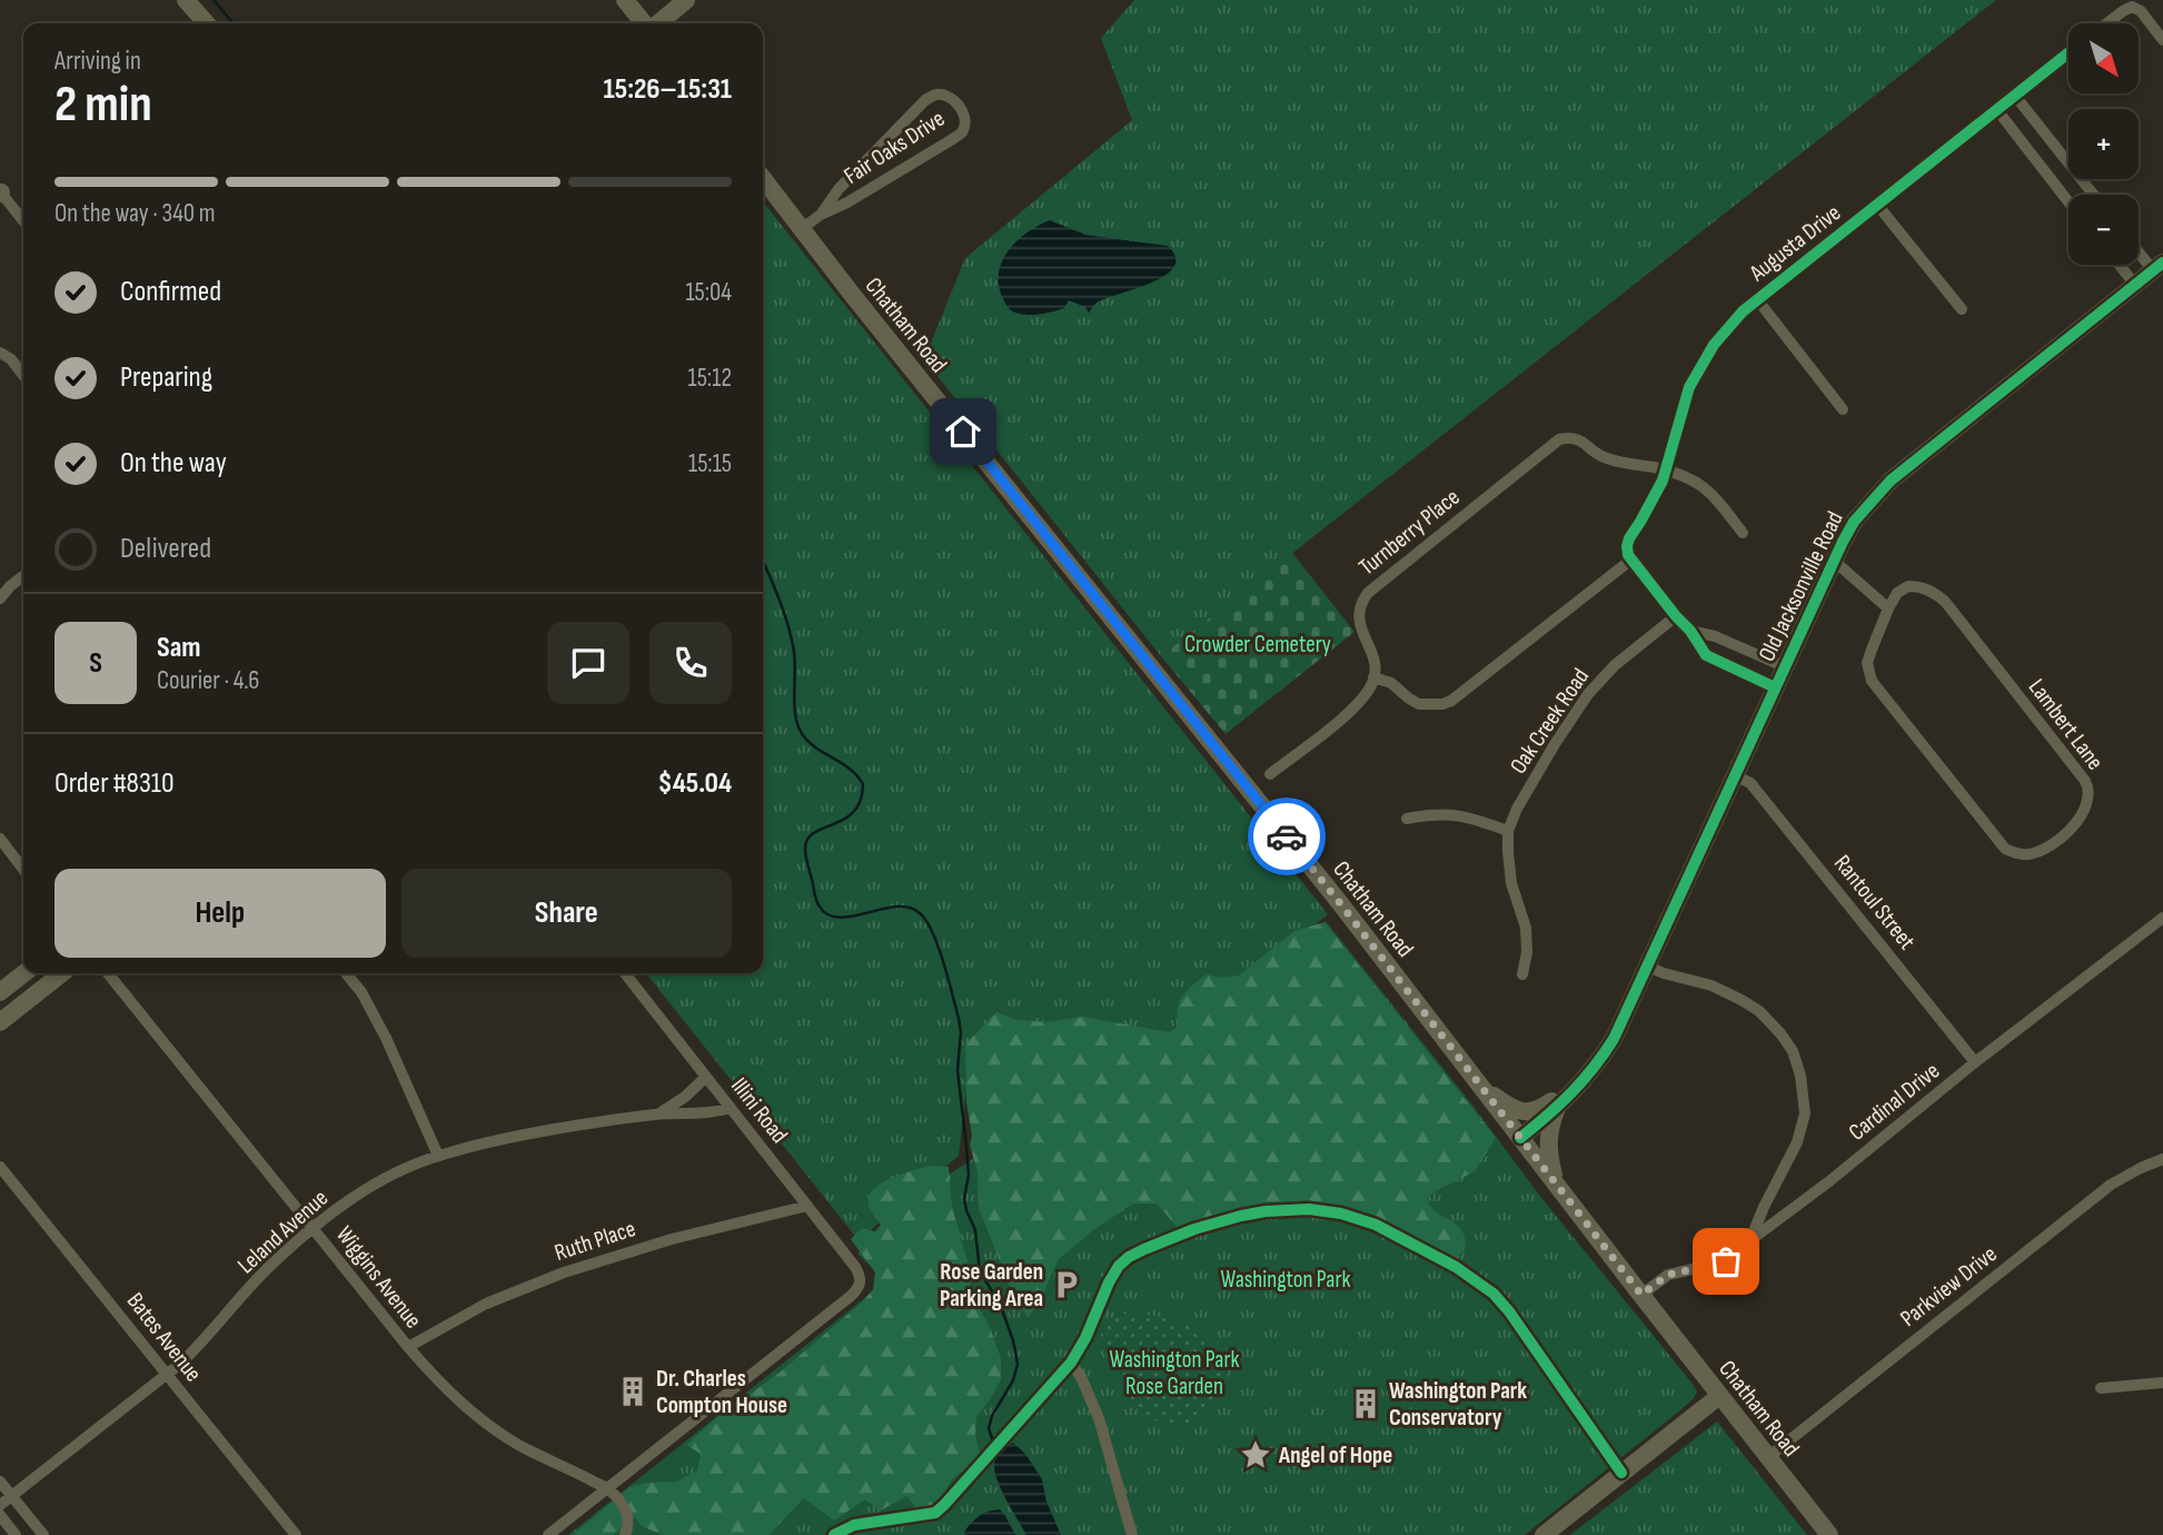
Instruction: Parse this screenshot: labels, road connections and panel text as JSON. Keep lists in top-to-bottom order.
{
  "streets": {
    "main road": ["Chatham Road", "Old Jacksonville Road"],
    "street": [
      "Fair Oaks Drive",
      "Augusta Drive",
      "Turnberry Place",
      "Oak Creek Road",
      "Lambert Lane",
      "Rantoul Street",
      "Cardinal Drive",
      "Illini Road",
      "Leland Avenue",
      "Ruth Place",
      "Wiggins Avenue",
      "Parkview Drive",
      "Bates Avenue"
    ]
  },
  "crossings": [
    ["Fair Oaks Drive", "Chatham Road"],
    ["Augusta Drive", "Turnberry Place"],
    ["Chatham Road", "Old Jacksonville Road"],
    ["Chatham Road", "Cardinal Drive"],
    ["Chatham Road", "Parkview Drive"],
    ["Old Jacksonville Road", "Rantoul Street"],
    ["Rantoul Street", "Cardinal Drive"],
    ["Illini Road", "Leland Avenue"],
    ["Illini Road", "Ruth Place"],
    ["Illini Road", "Wiggins Avenue"],
    ["Leland Avenue", "Wiggins Avenue"],
    ["Leland Avenue", "Bates Avenue"],
    ["Ruth Place", "Wiggins Avenue"]
  ],
  "parks": ["Crowder Cemetery", "Washington Park", "Washington Park Rose Garden"],
  "places": {
    "parking": ["Rose Garden Parking Area"],
    "building": ["Dr. Charles Compton House", "Washington Park Conservatory"],
    "place": ["Angel of Hope"]
  },
  "north": "bottom right",
  "page": {
    "map_buttons": ["+", "−"],
    "heading": ["2 min", "Arriving in", "15:26–15:31"],
    "panel": [
      "Sam",
      "Courier · 4.6",
      "Order #8310",
      "$45.04"
    ],
    "bar": "On the way · 340 m",
    "list": [
      ["Confirmed", "15:04"],
      ["Preparing", "15:12"],
      ["On the way", "15:15"],
      "Delivered"
    ],
    "round": "S",
    "buttons": ["Help", "Share"]
  }
}
